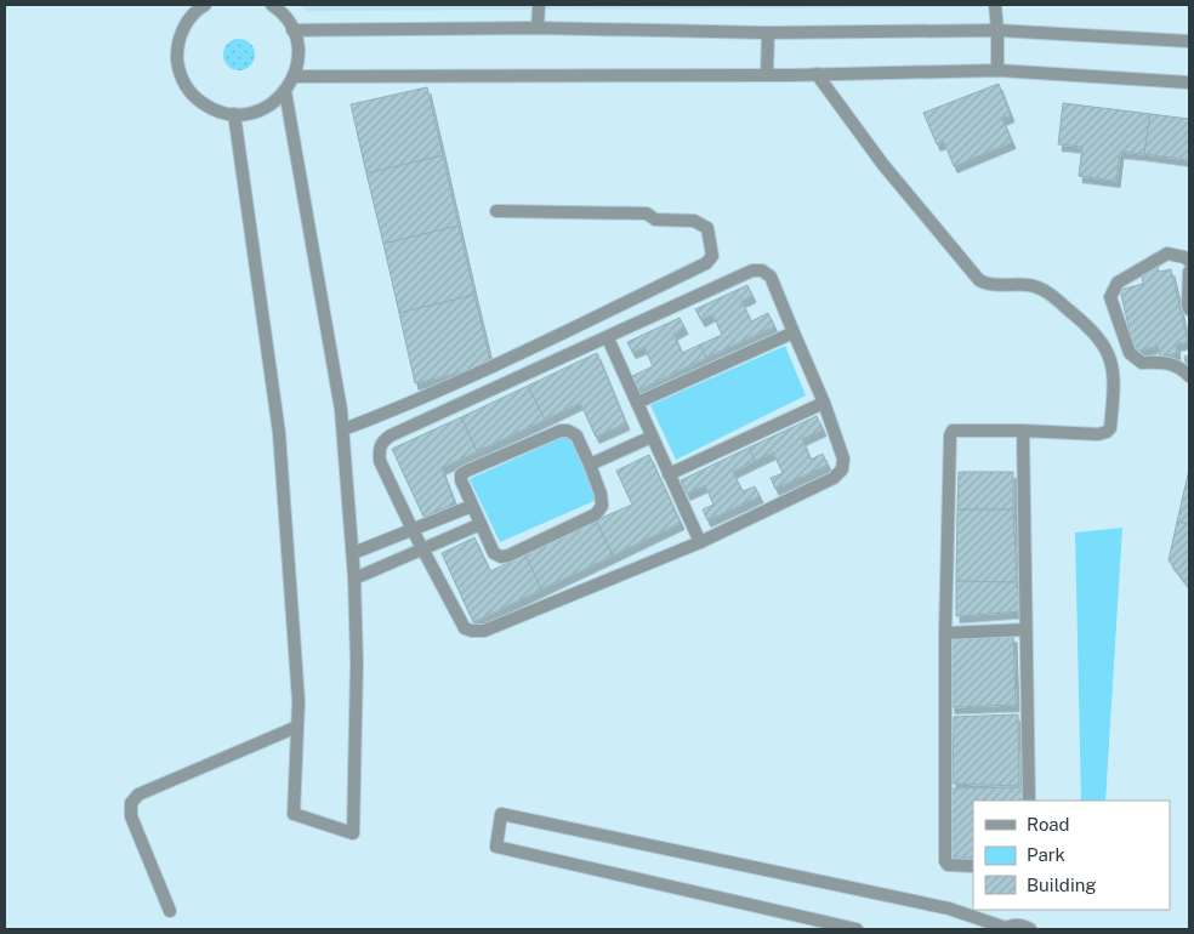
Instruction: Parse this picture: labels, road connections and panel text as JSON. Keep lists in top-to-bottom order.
{
  "legend": ["Road", "Park", "Building"]
}
